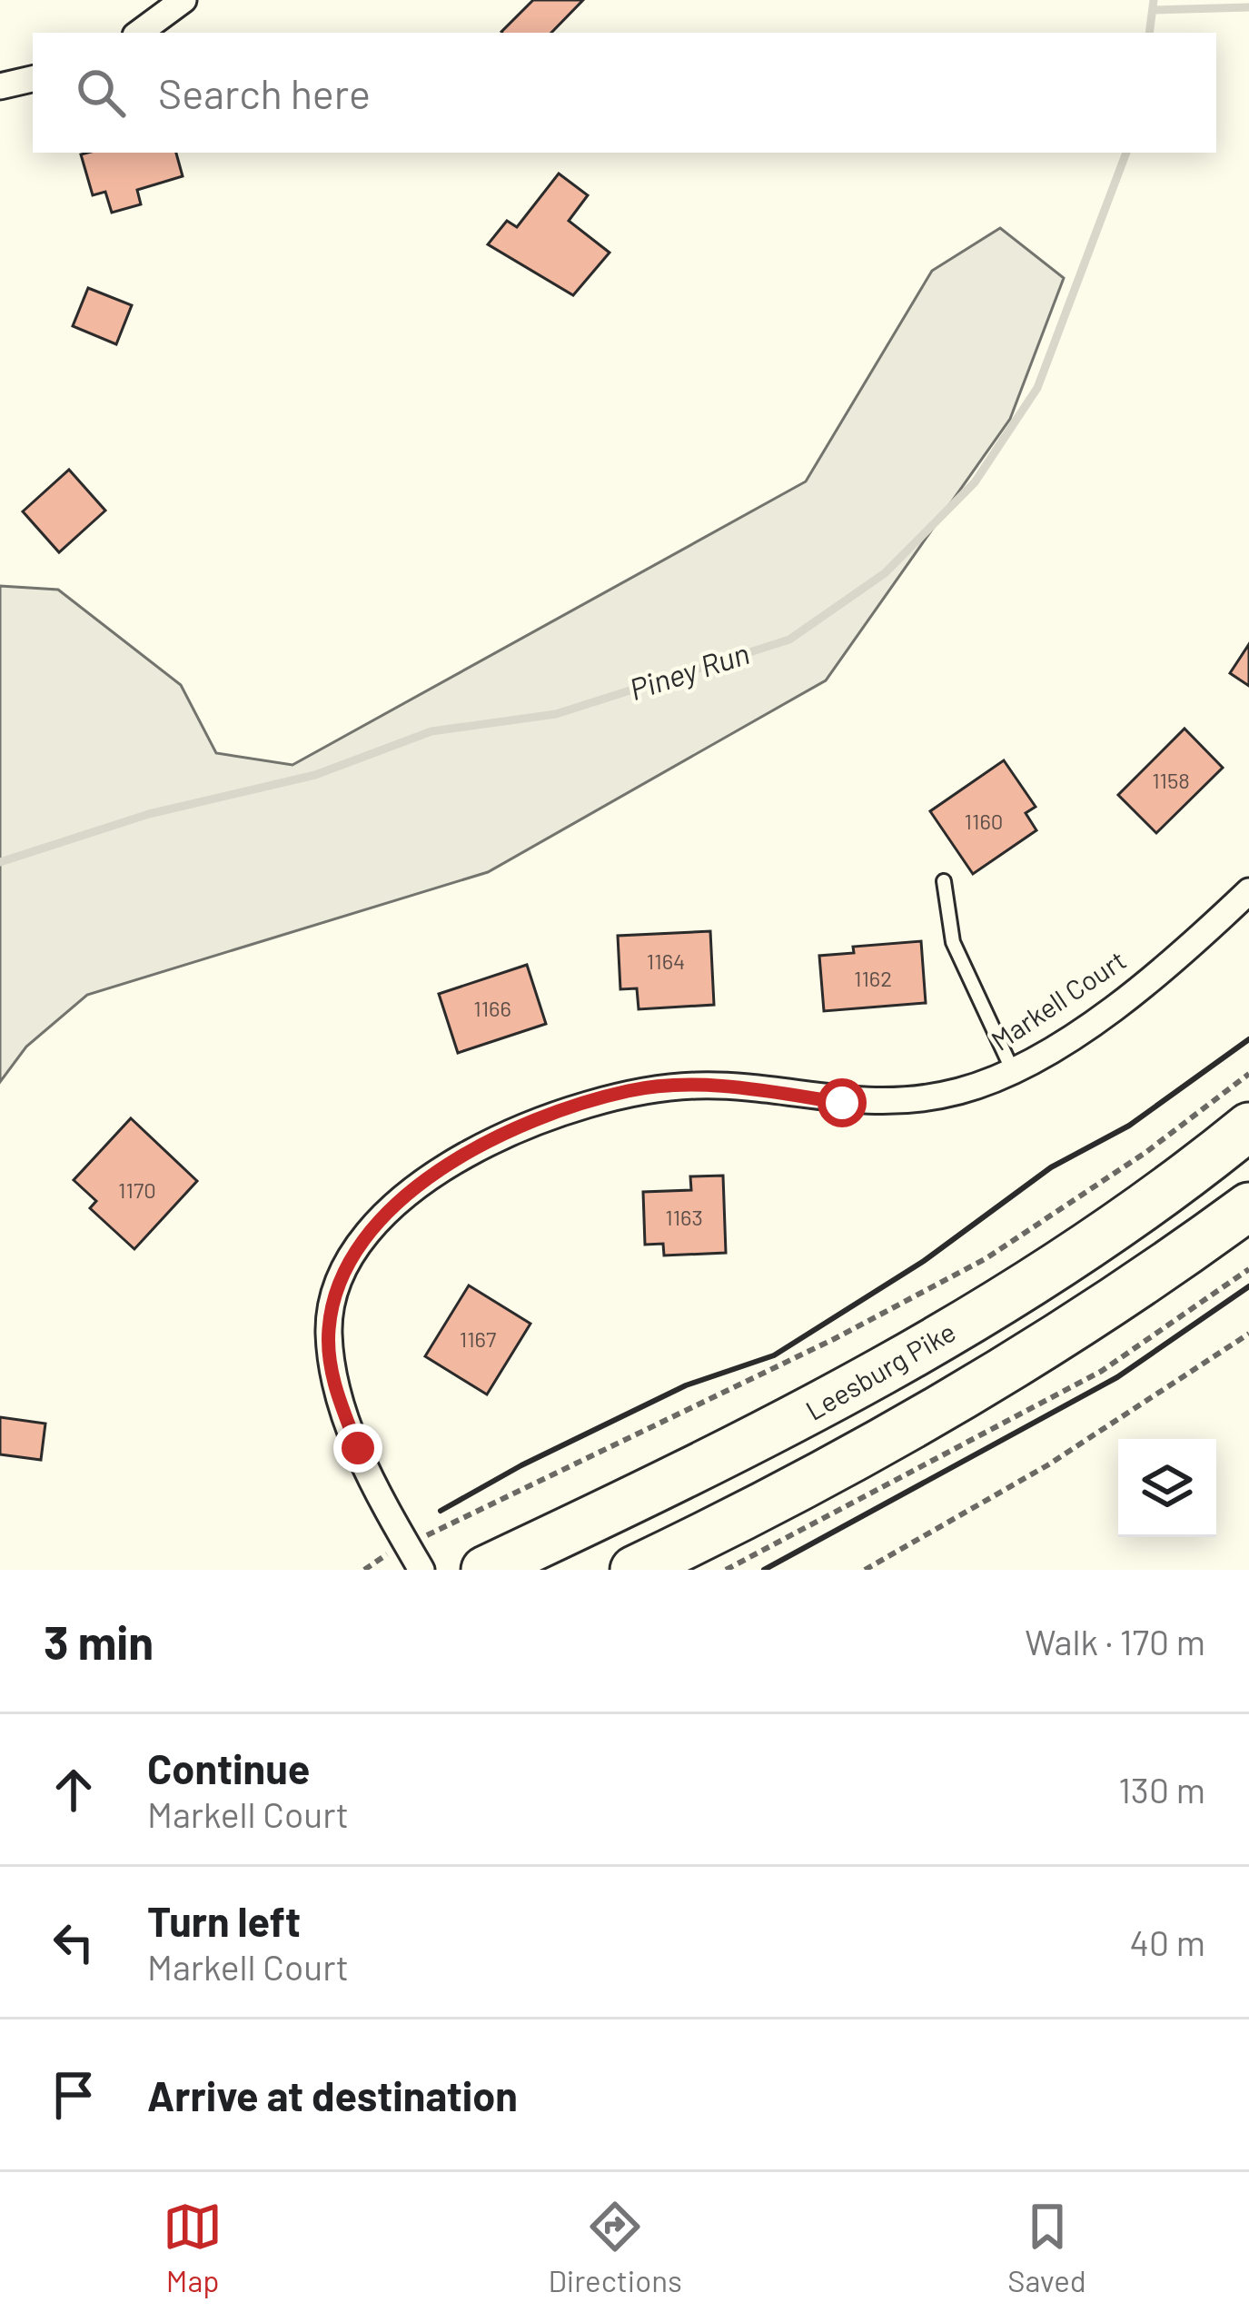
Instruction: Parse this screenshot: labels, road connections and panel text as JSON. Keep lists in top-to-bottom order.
{
  "streets": {
    "highway": ["Leesburg Pike"],
    "street": ["Markell Court"]
  },
  "water": ["Piney Run"],
  "house_numbers": [
    "1158",
    "1160",
    "1164",
    "1162",
    "1166",
    "1170",
    "1163",
    "1167"
  ],
  "page": {
    "search": "Search here",
    "heading": ["3 min", "Walk · 170 m"],
    "list": [
      ["Continue", "Markell Court", "130 m"],
      ["Turn left", "Markell Court", "40 m"],
      "Arrive at destination"
    ],
    "nav": ["Map", "Directions", "Saved"]
  }
}
